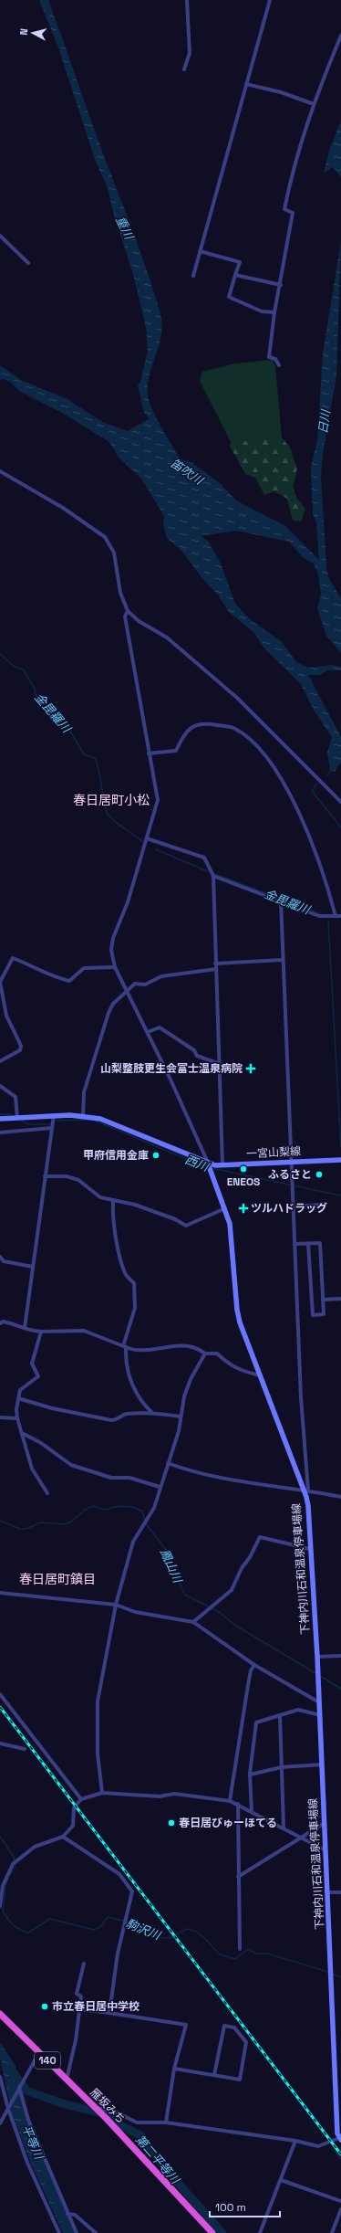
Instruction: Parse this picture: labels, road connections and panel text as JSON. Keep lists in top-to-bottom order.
{
  "streets": {
    "highway": ["140", "雁坂みち"],
    "main road": ["一宮山梨線", "下神内川石和温泉停車場線"]
  },
  "crossings": [
    ["一宮山梨線", "下神内川石和温泉停車場線"]
  ],
  "districts": ["春日居町小松", "春日居町鎮目"],
  "water": [
    "重川",
    "日川",
    "笛吹川",
    "金毘羅川",
    "西川",
    "鳳山川",
    "駒沢川",
    "平等川",
    "第二平等川"
  ],
  "places": {
    "health": ["山梨整肢更生会富士温泉病院", "ツルハドラッグ"],
    "other": [
      "甲府信用金庫",
      "ENEOS",
      "ふるさと",
      "春日居びゅーほてる",
      "市立春日居中学校"
    ]
  },
  "scale_bar": "100 m",
  "north": "left"
}
